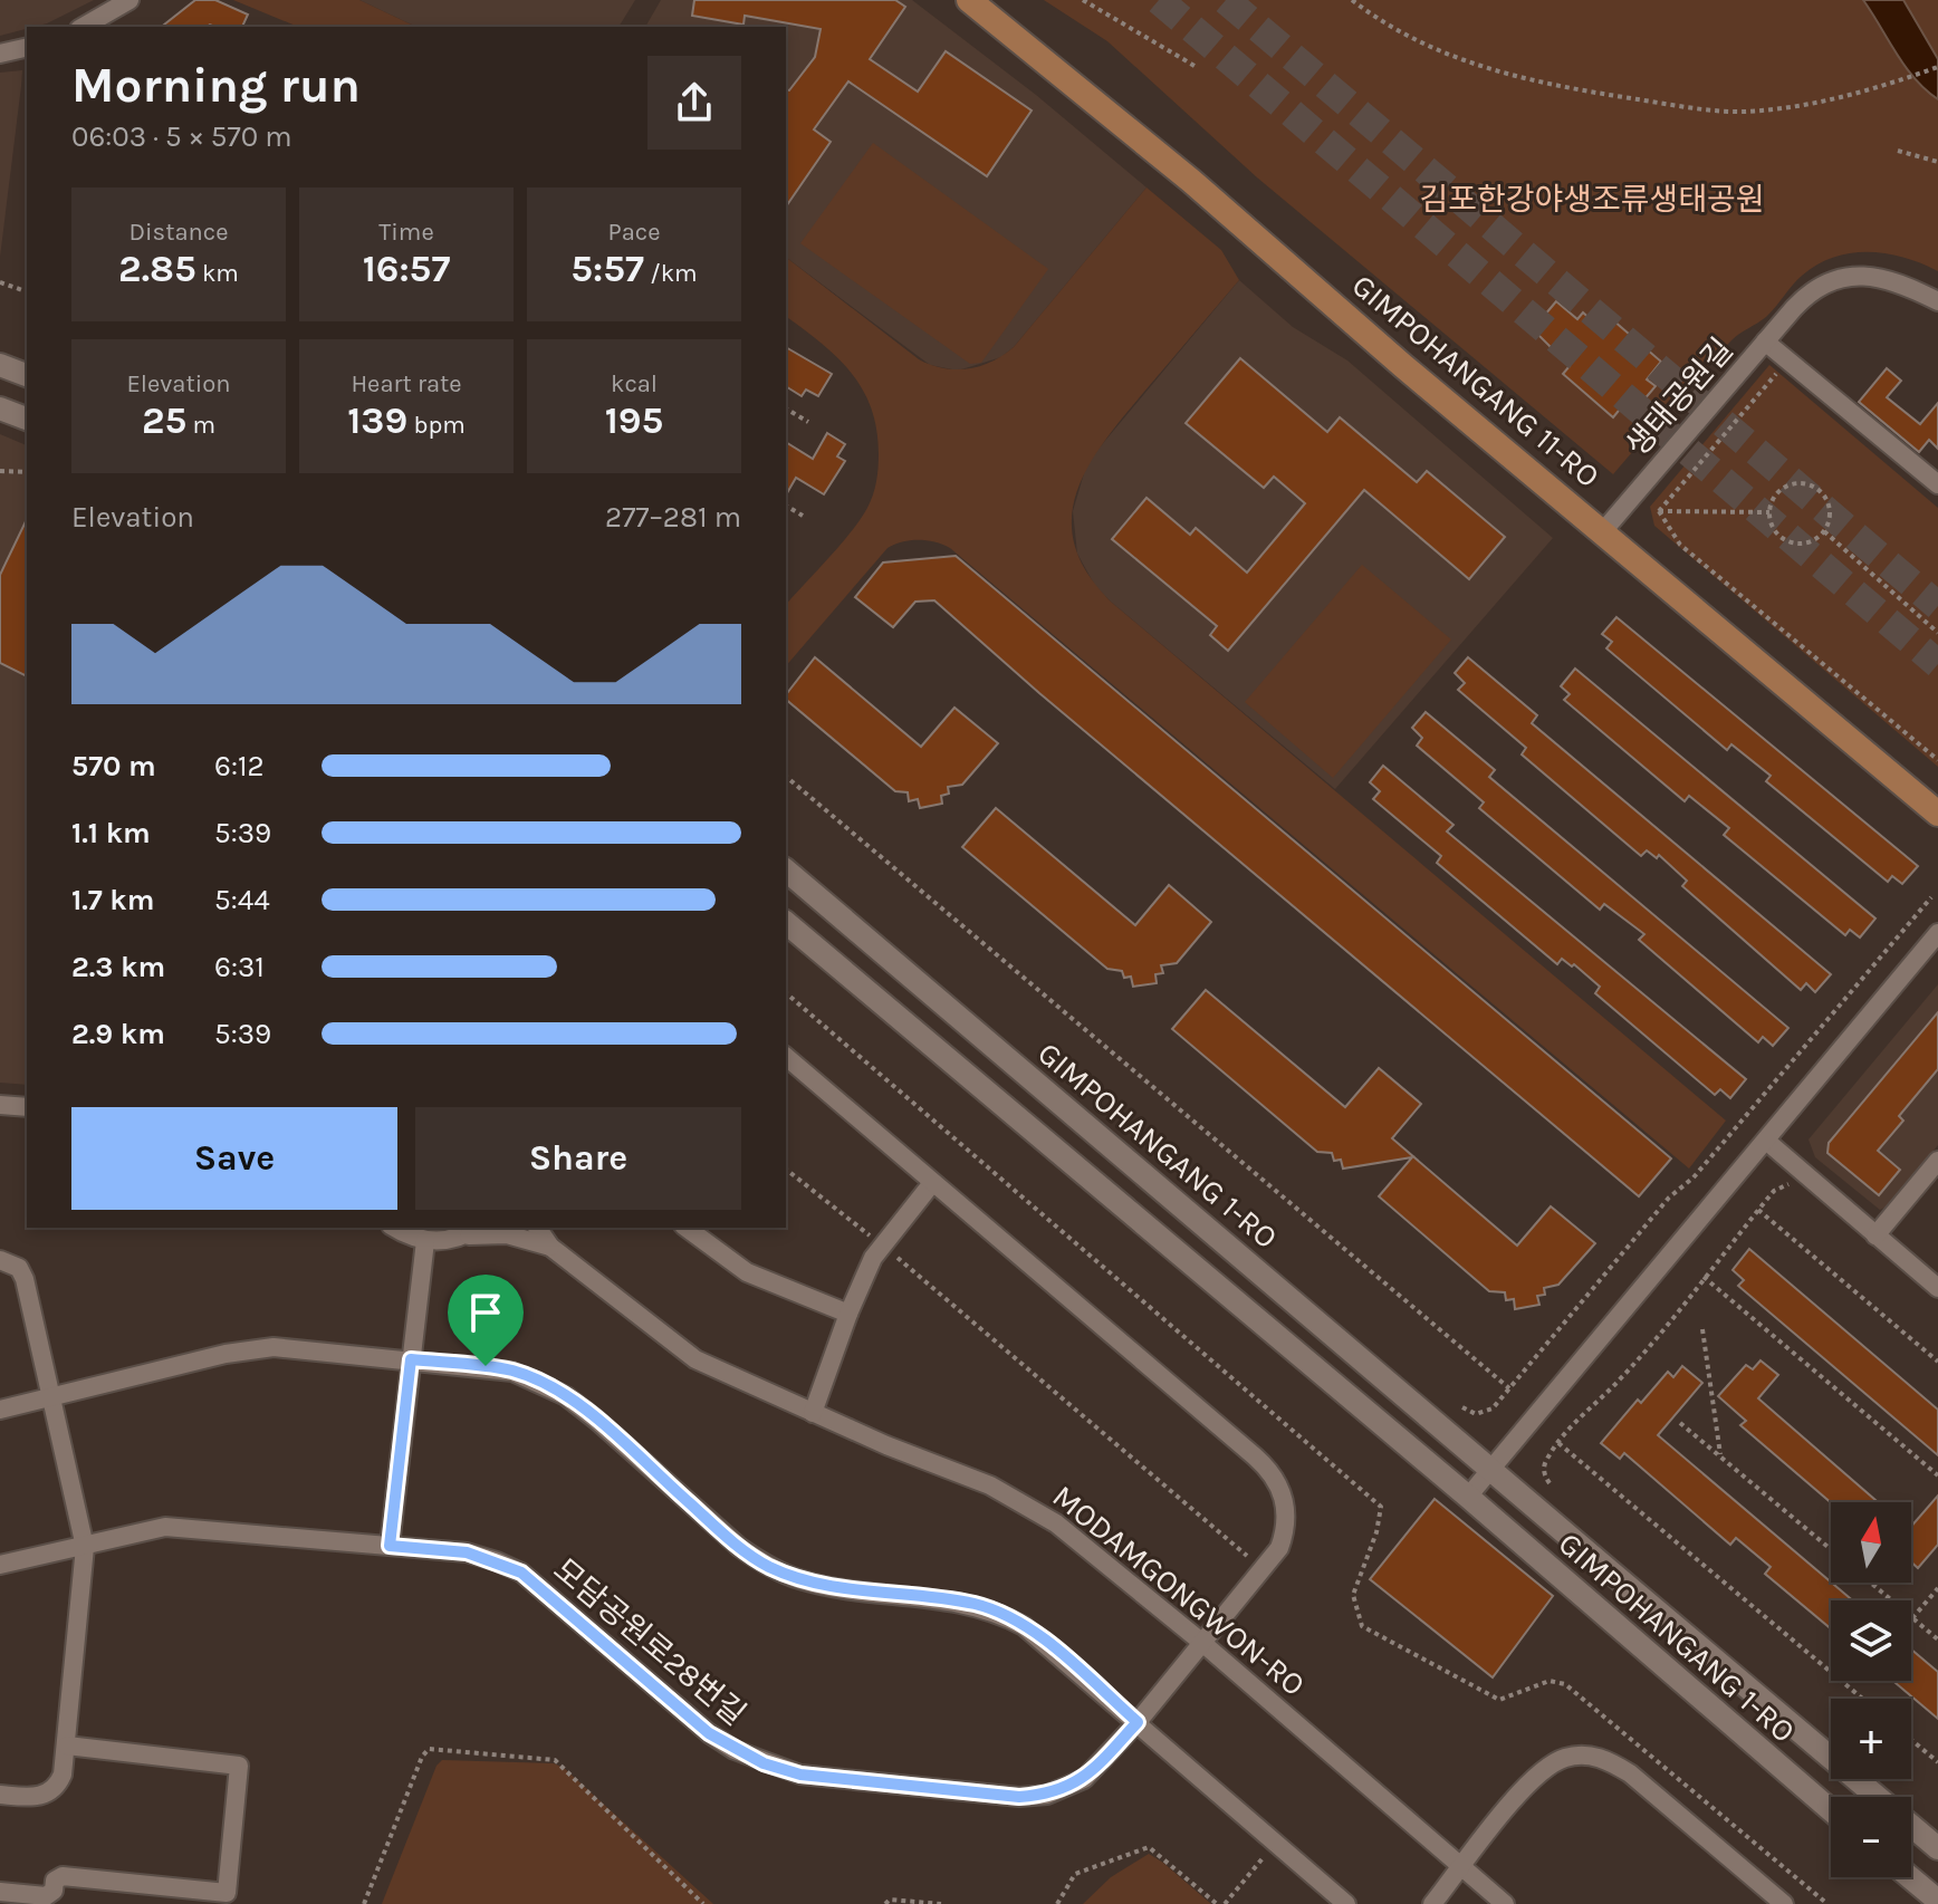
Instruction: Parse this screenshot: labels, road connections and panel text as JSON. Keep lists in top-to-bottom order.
{
  "streets": {
    "main road": ["GIMPOHANGANG 11-RO"],
    "street": [
      "생태공원길",
      "GIMPOHANGANG 1-RO",
      "MODAMGONGWON-RO",
      "모담공원로28번길"
    ]
  },
  "crossings": [
    ["GIMPOHANGANG 11-RO", "생태공원길"],
    ["MODAMGONGWON-RO", "모담공원로28번길"]
  ],
  "parks": ["김포한강야생조류생태공원"],
  "north": "top",
  "page": {
    "heading": ["Morning run", "06:03 · 5 × 570 m"],
    "stats": [
      ["Distance", "2.85 km"],
      ["Time", "16:57"],
      ["Pace", "5:57 /km"],
      ["Elevation", "25 m"],
      ["Heart rate", "139 bpm"],
      ["kcal", "195"]
    ],
    "chart": ["Elevation", "277–281 m"],
    "list": [
      {
        "name": "570 m",
        "note": "6:12"
      },
      {
        "name": "1.1 km",
        "note": "5:39"
      },
      {
        "name": "1.7 km",
        "note": "5:44"
      },
      {
        "name": "2.3 km",
        "note": "6:31"
      },
      {
        "name": "2.9 km",
        "note": "5:39"
      }
    ],
    "buttons": ["Save", "Share"],
    "map_buttons": ["+", "−"]
  }
}
